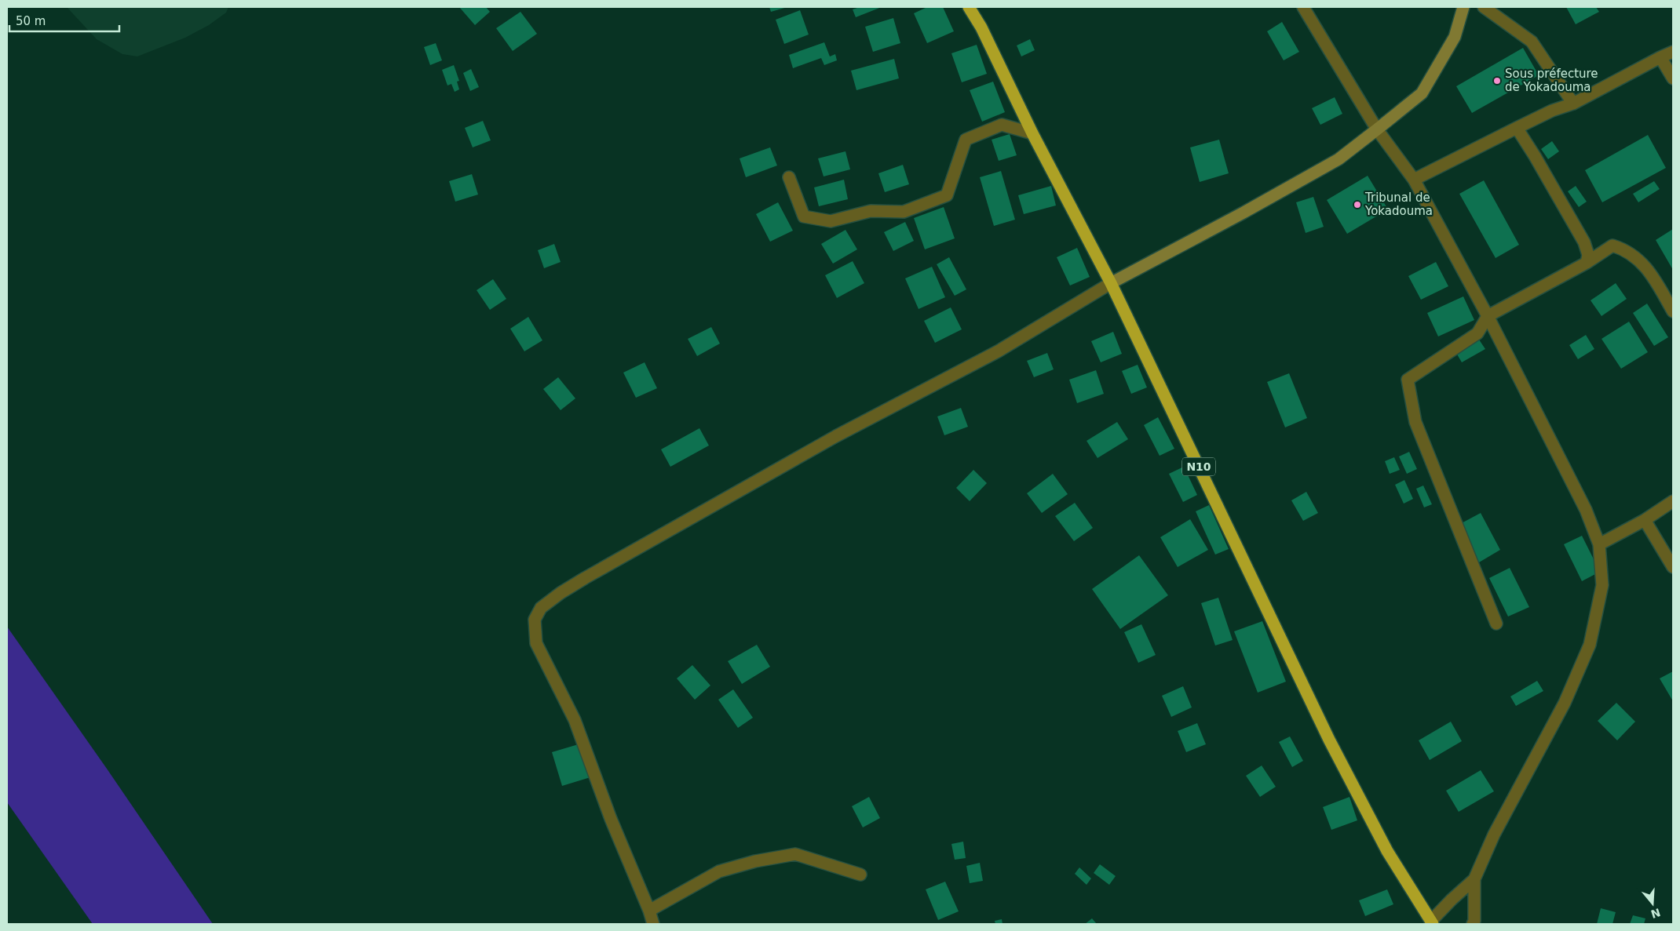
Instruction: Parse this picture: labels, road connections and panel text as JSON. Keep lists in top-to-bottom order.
{
  "streets": {
    "highway": ["N10"]
  },
  "places": ["Sous préfecture de Yokadouma", "Tribunal de Yokadouma"],
  "scale_bar": "50 m",
  "north": "bottom"
}
